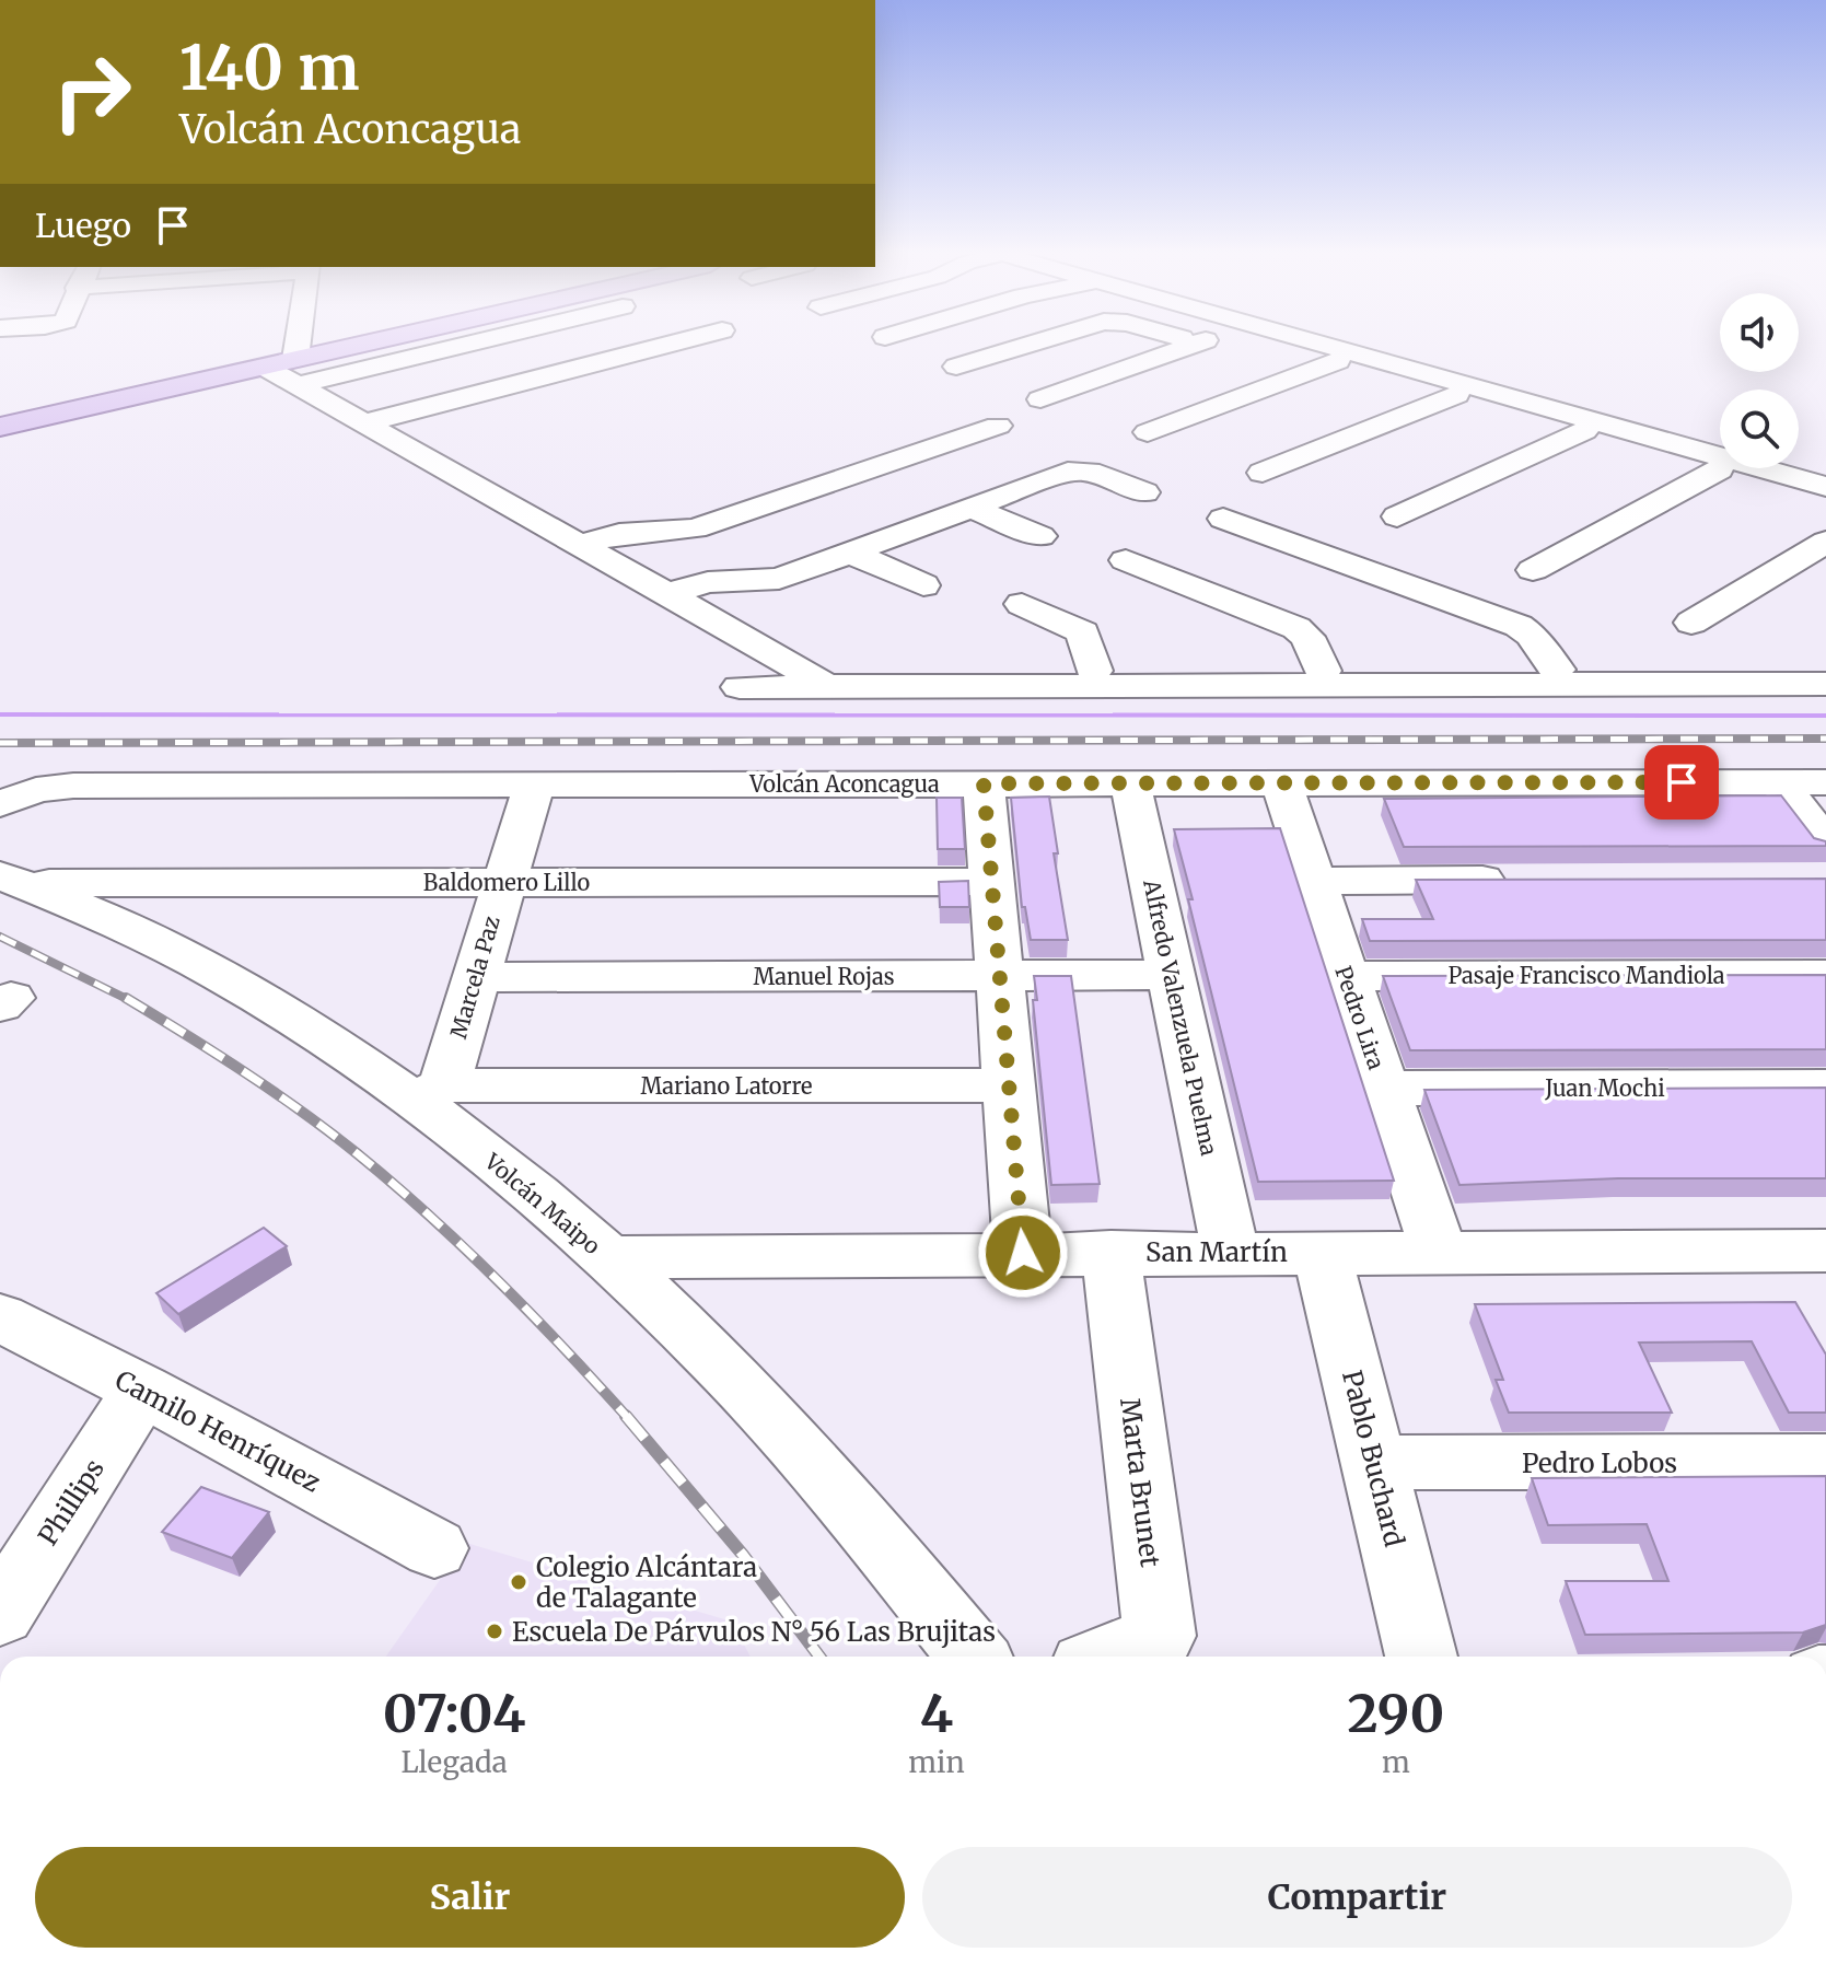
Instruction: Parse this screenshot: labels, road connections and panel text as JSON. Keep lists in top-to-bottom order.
{
  "streets": {
    "street": [
      "Volcán Aconcagua",
      "Baldomero Lillo",
      "Pasaje Francisco Mandiola",
      "Manuel Rojas",
      "Marcela Paz",
      "Alfredo Valenzuela Puelma",
      "Pedro Lira",
      "Mariano Latorre",
      "Juan Mochi",
      "Volcán Maipo",
      "San Martín",
      "Camilo Henríquez",
      "Pablo Buchard",
      "Pedro Lobos",
      "Marta Brunet",
      "Phillips"
    ]
  },
  "crossings": [
    ["Volcán Aconcagua", "Marcela Paz"],
    ["Volcán Aconcagua", "Alfredo Valenzuela Puelma"],
    ["Volcán Aconcagua", "Pedro Lira"],
    ["Baldomero Lillo", "Marcela Paz"],
    ["Baldomero Lillo", "Volcán Maipo"],
    ["Pasaje Francisco Mandiola", "Pedro Lira"],
    ["Manuel Rojas", "Marcela Paz"],
    ["Manuel Rojas", "Alfredo Valenzuela Puelma"],
    ["Marcela Paz", "Mariano Latorre"],
    ["Marcela Paz", "Volcán Maipo"],
    ["Alfredo Valenzuela Puelma", "San Martín"],
    ["Pedro Lira", "Juan Mochi"],
    ["Pedro Lira", "San Martín"],
    ["Mariano Latorre", "Volcán Maipo"],
    ["Volcán Maipo", "San Martín"],
    ["San Martín", "Pablo Buchard"],
    ["San Martín", "Marta Brunet"],
    ["Camilo Henríquez", "Phillips"],
    ["Pablo Buchard", "Pedro Lobos"]
  ],
  "places": ["Colegio Alcántara de Talagante", "Escuela De Párvulos N° 56 Las Brujitas"],
  "page": {
    "turn": ["140 m", "Volcán Aconcagua"],
    "then": "Luego",
    "eta": [
      "07:04",
      "Llegada",
      "4",
      "min",
      "290",
      "m"
    ],
    "buttons": ["Salir", "Compartir"]
  }
}
